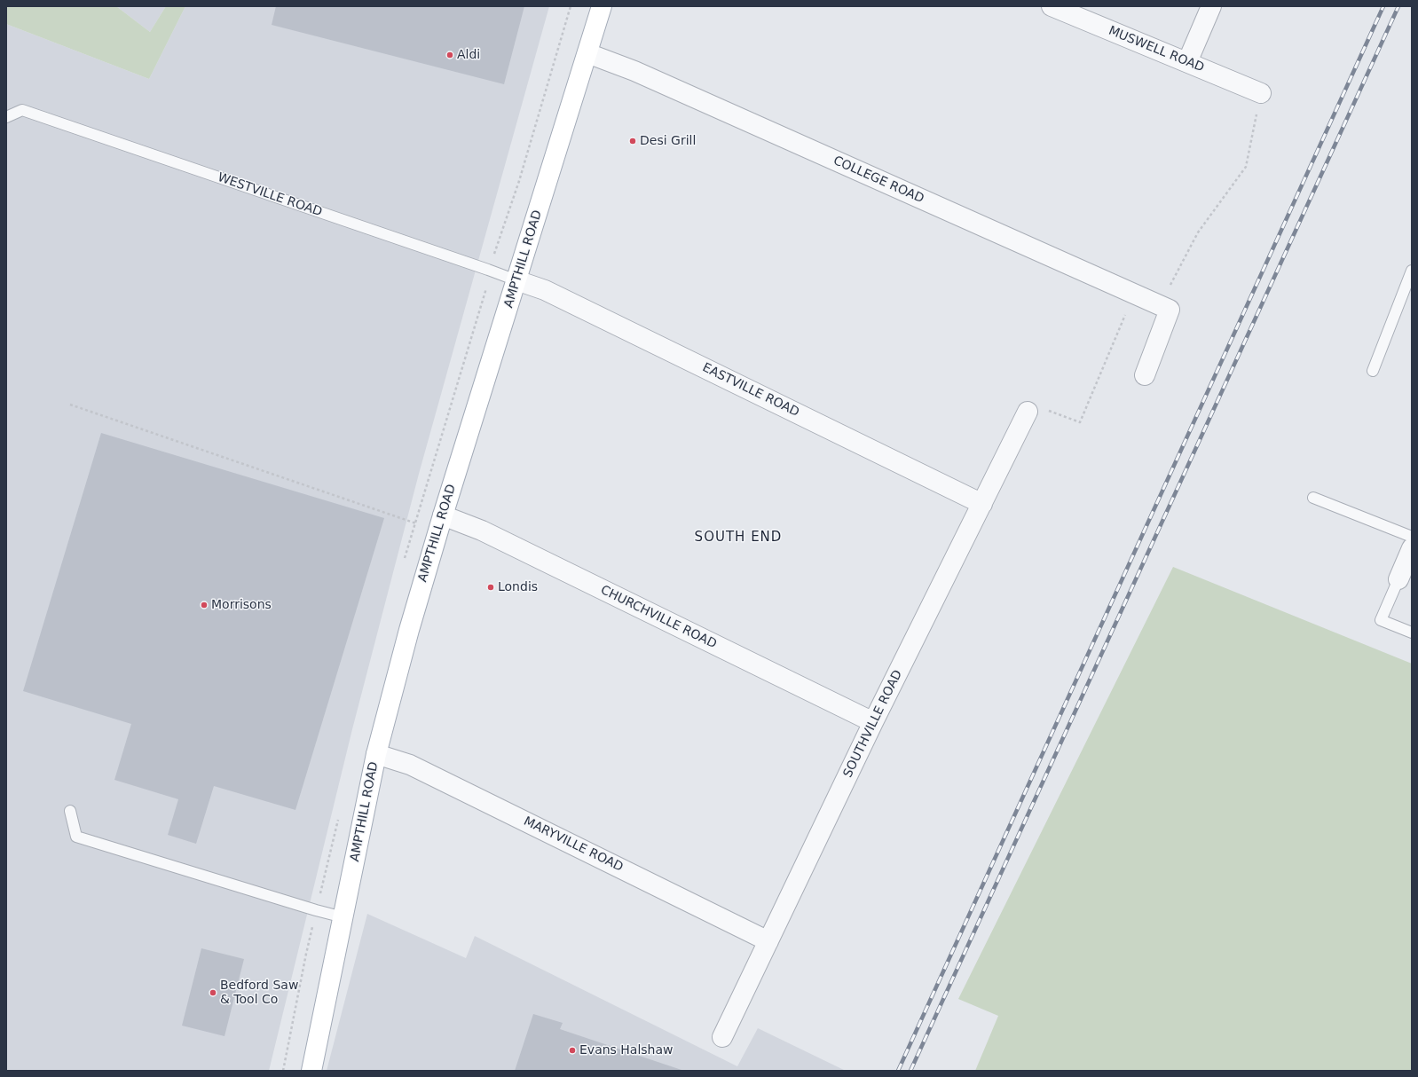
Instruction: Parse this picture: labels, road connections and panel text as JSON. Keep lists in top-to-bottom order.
{
  "streets": {
    "main road": ["AMPTHILL ROAD"],
    "street": [
      "MUSWELL ROAD",
      "COLLEGE ROAD",
      "EASTVILLE ROAD",
      "CHURCHVILLE ROAD",
      "SOUTHVILLE ROAD",
      "MARYVILLE ROAD"
    ],
    "lane": ["WESTVILLE ROAD"]
  },
  "crossings": [
    ["COLLEGE ROAD", "AMPTHILL ROAD"],
    ["WESTVILLE ROAD", "AMPTHILL ROAD"],
    ["WESTVILLE ROAD", "EASTVILLE ROAD"],
    ["AMPTHILL ROAD", "EASTVILLE ROAD"],
    ["AMPTHILL ROAD", "CHURCHVILLE ROAD"],
    ["AMPTHILL ROAD", "MARYVILLE ROAD"],
    ["EASTVILLE ROAD", "SOUTHVILLE ROAD"],
    ["CHURCHVILLE ROAD", "SOUTHVILLE ROAD"],
    ["SOUTHVILLE ROAD", "MARYVILLE ROAD"]
  ],
  "districts": ["SOUTH END"],
  "places": [
    "Aldi",
    "Desi Grill",
    "Londis",
    "Morrisons",
    "Bedford Saw & Tool Co",
    "Evans Halshaw"
  ]
}
